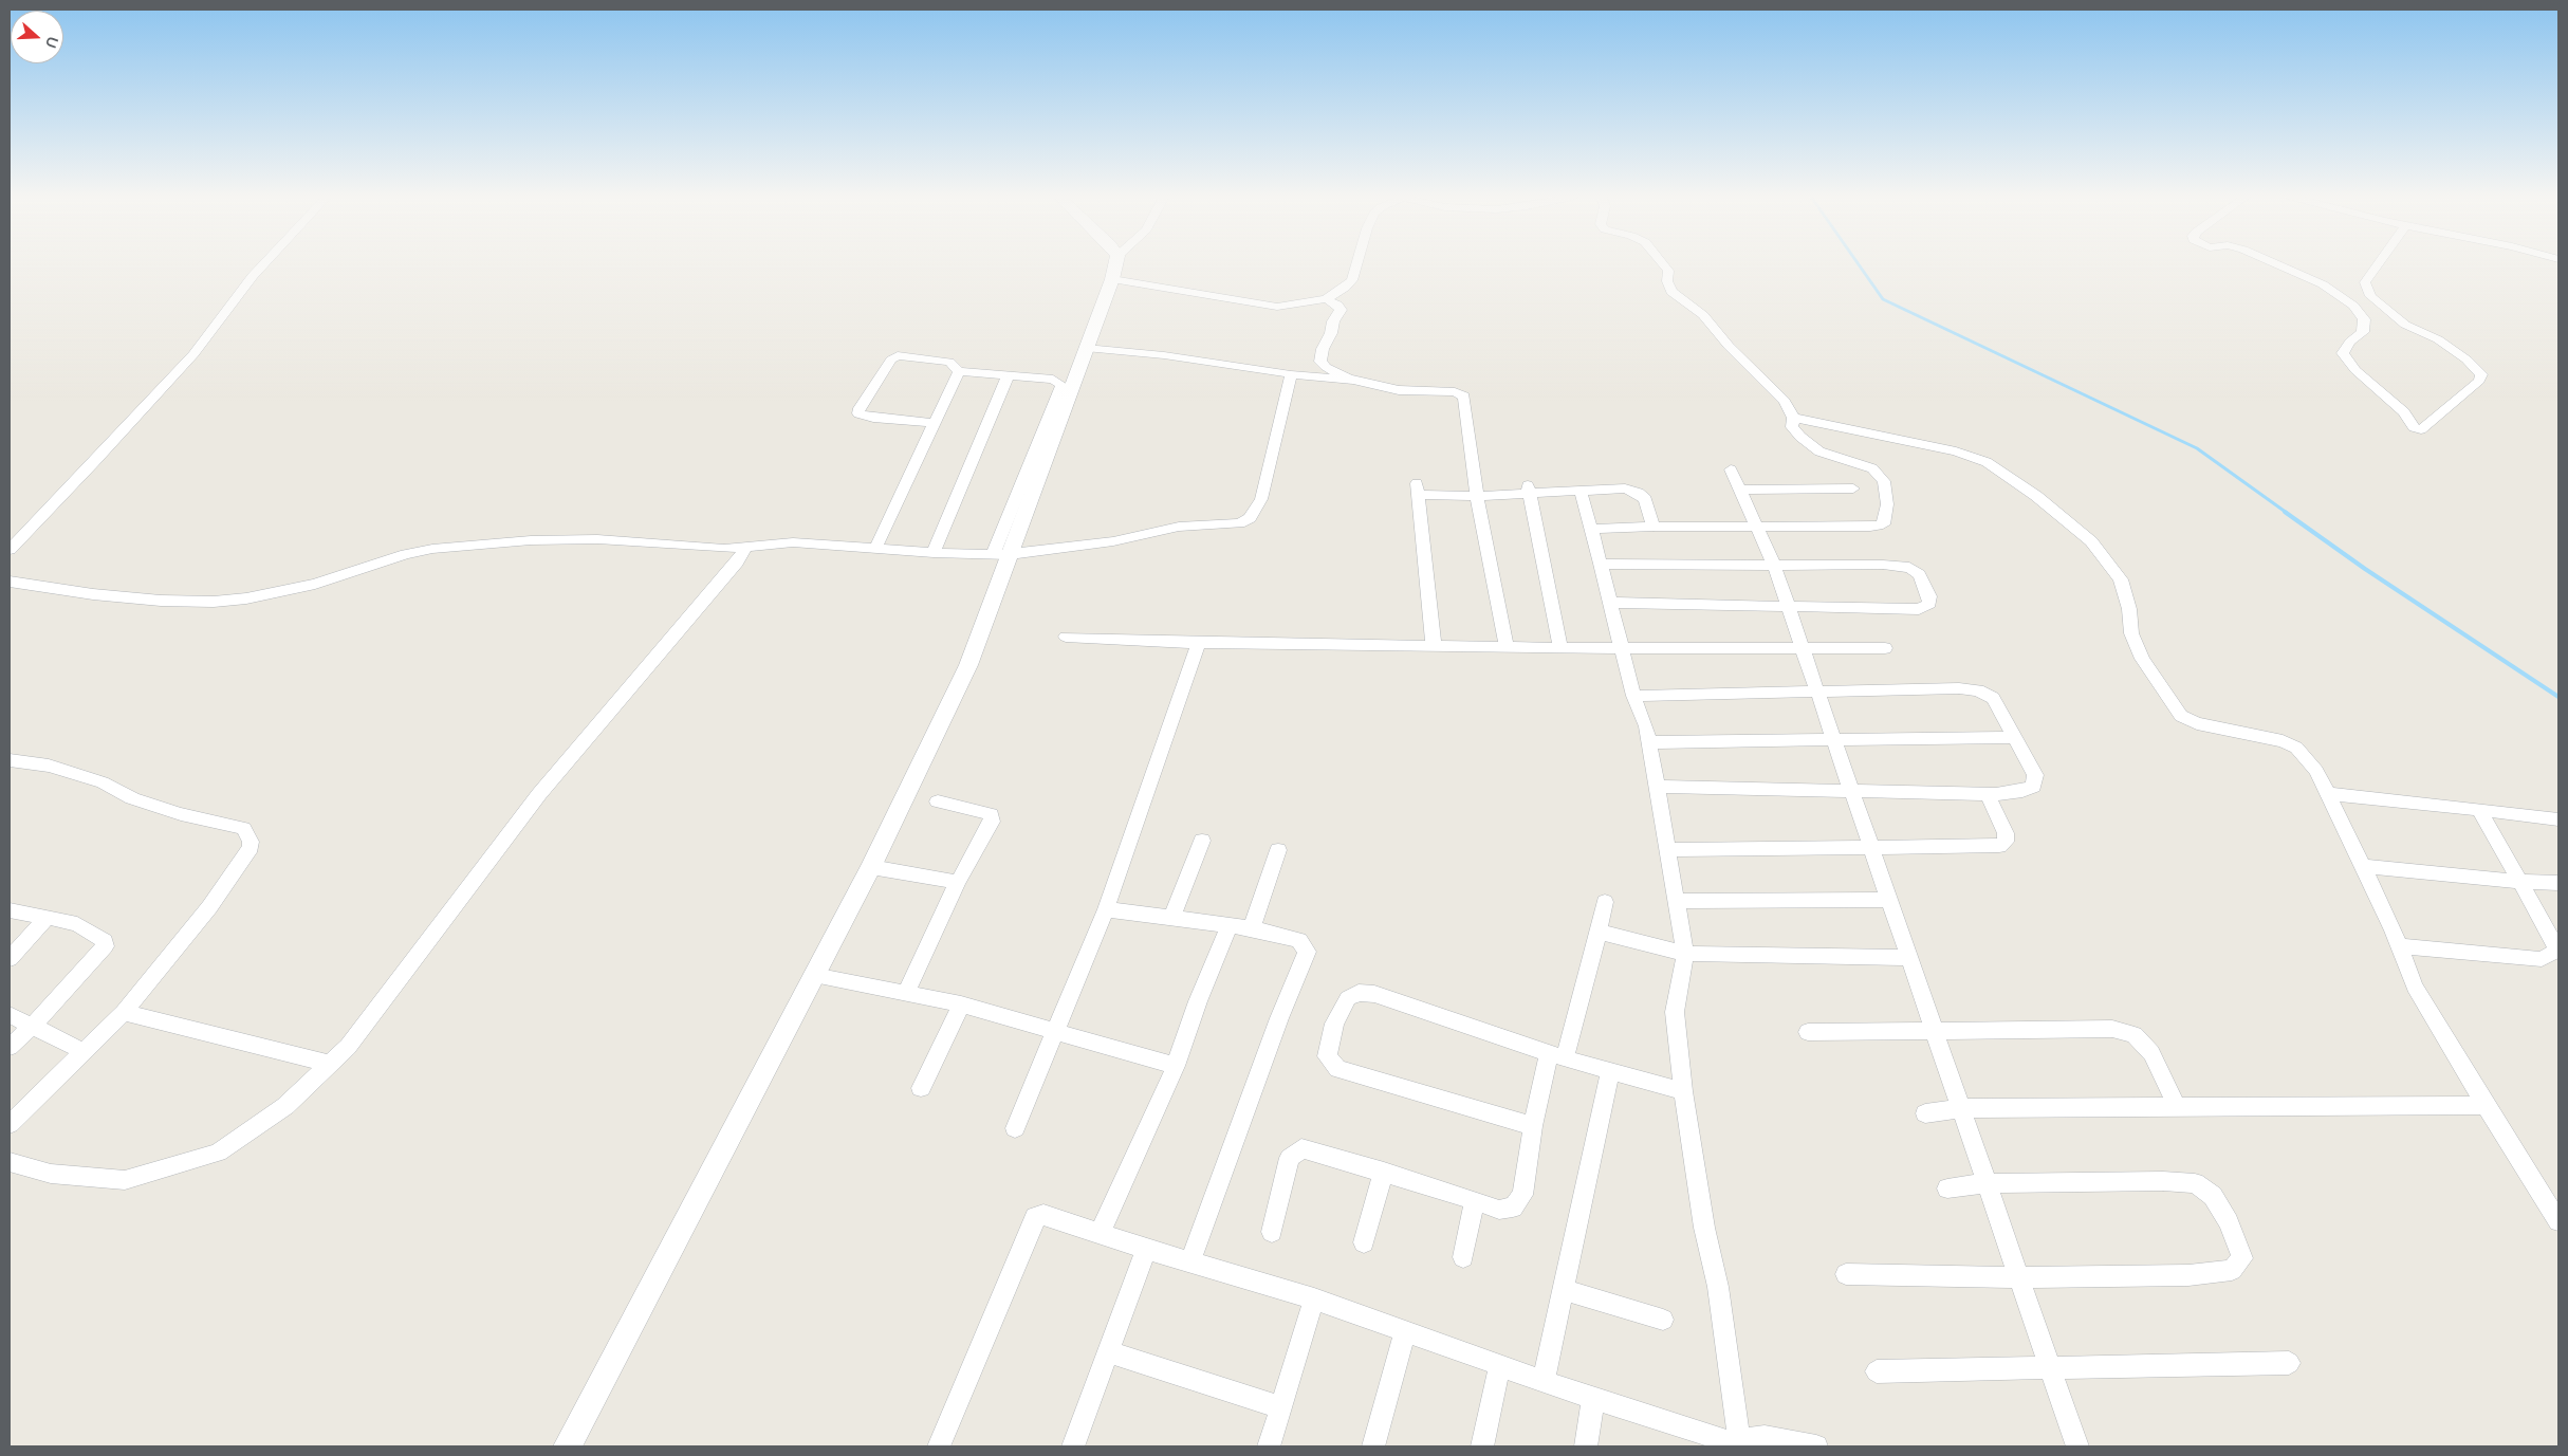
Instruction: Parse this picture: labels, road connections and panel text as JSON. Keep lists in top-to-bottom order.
{
  "north": "right"
}
